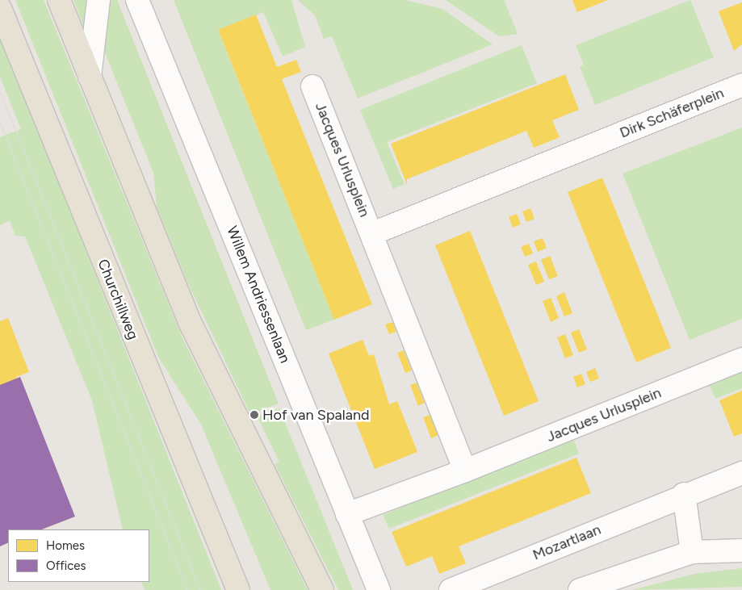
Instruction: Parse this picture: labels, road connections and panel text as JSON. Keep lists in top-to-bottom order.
{
  "streets": {
    "main road": ["Churchillweg"],
    "street": [
      "Dirk Schäferplein",
      "Jacques Urlusplein",
      "Willem Andriessenlaan",
      "Mozartlaan"
    ]
  },
  "crossings": [
    ["Dirk Schäferplein", "Jacques Urlusplein"],
    ["Jacques Urlusplein", "Willem Andriessenlaan"]
  ],
  "places": ["Hof van Spaland"],
  "legend": ["Homes", "Offices"]
}
